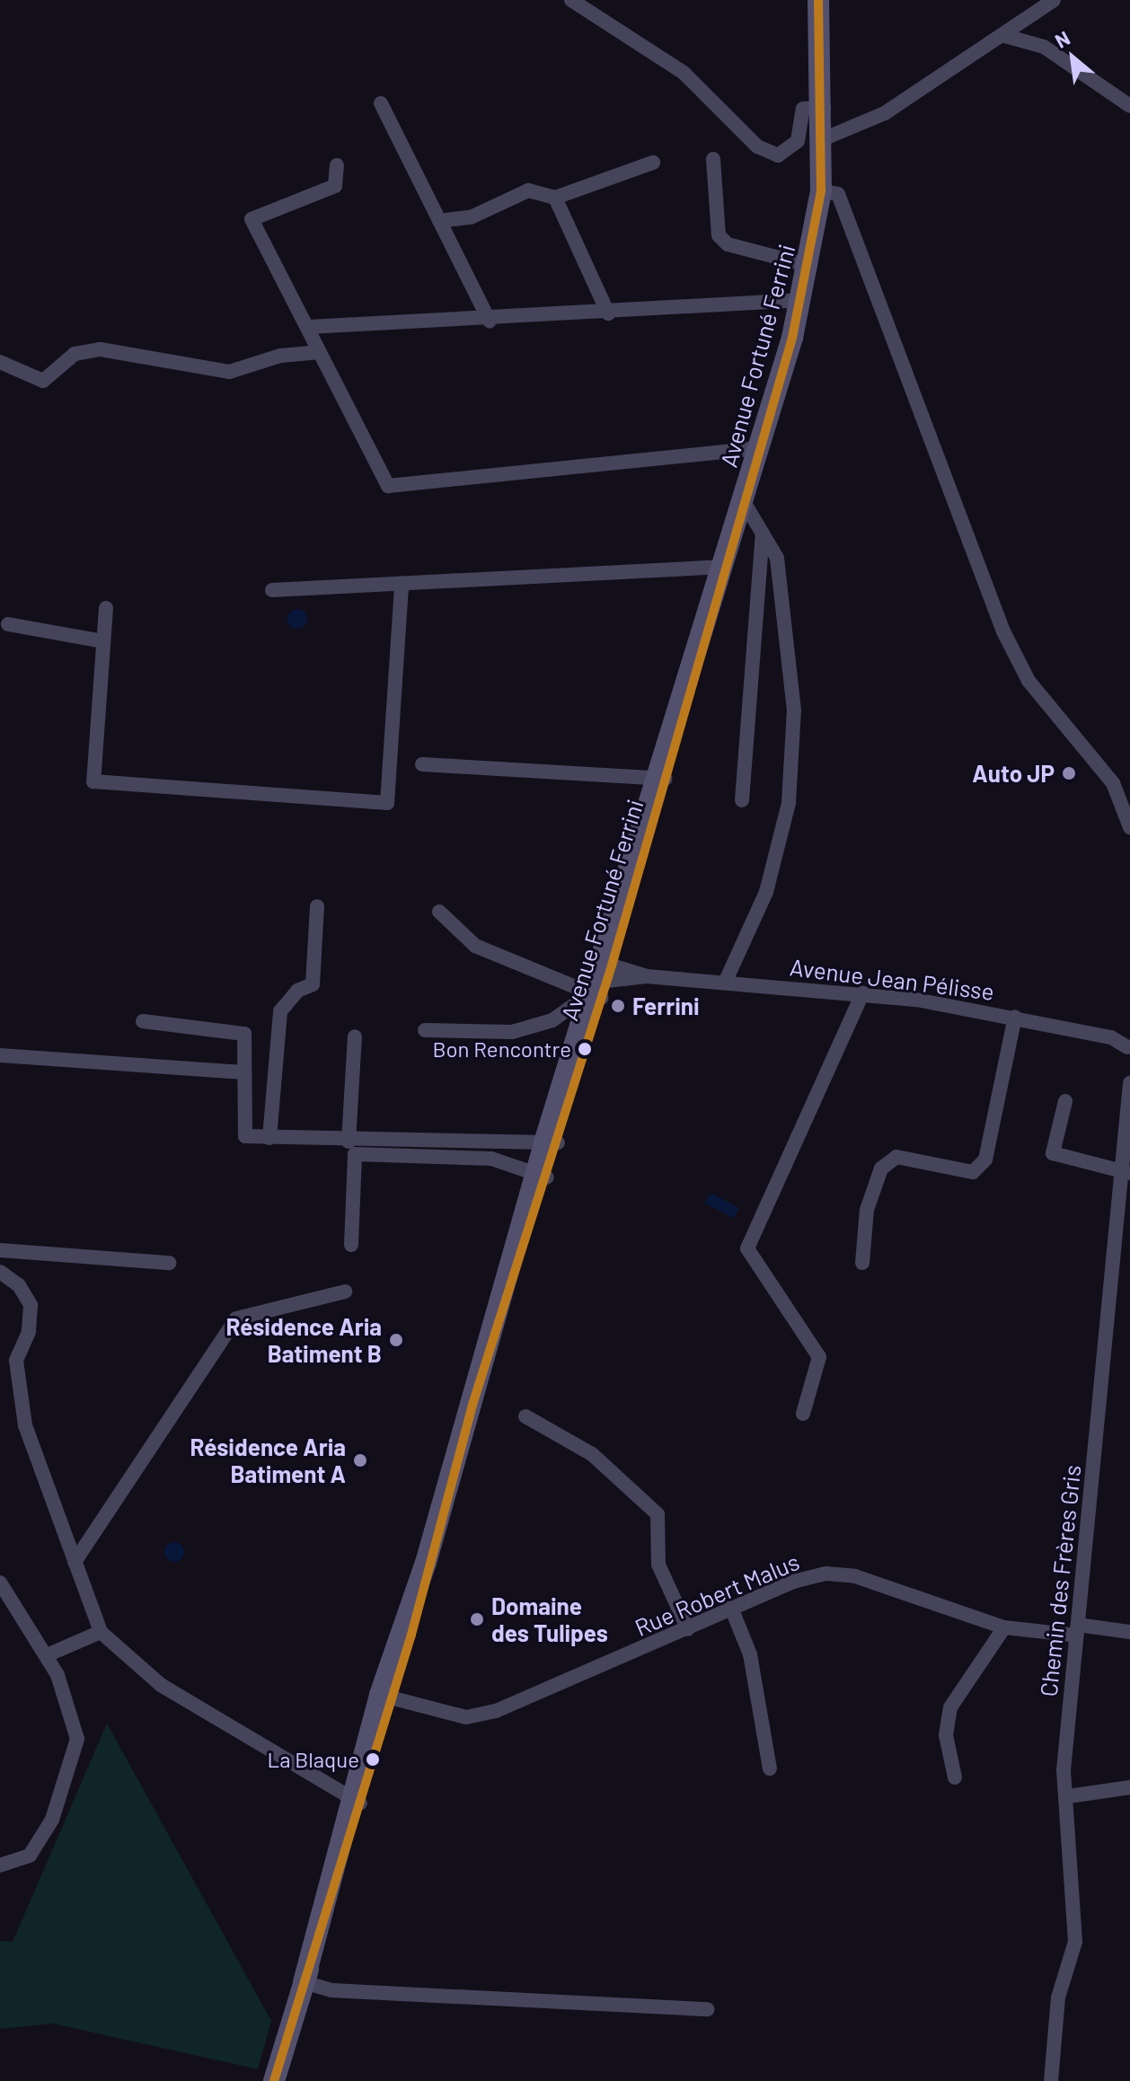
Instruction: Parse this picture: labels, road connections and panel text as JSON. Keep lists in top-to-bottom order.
{
  "streets": {
    "main road": ["Avenue Fortuné Ferrini"],
    "street": ["Avenue Jean Pélisse", "Chemin des Frères Gris", "Rue Robert Malus"]
  },
  "crossings": [
    ["Avenue Fortuné Ferrini", "Avenue Jean Pélisse"],
    ["Avenue Fortuné Ferrini", "Rue Robert Malus"],
    ["Chemin des Frères Gris", "Rue Robert Malus"]
  ],
  "places": [
    "Auto JP",
    "Ferrini",
    "Bon Rencontre",
    "Résidence Aria Batiment B",
    "Résidence Aria Batiment A",
    "Domaine des Tulipes",
    "La Blaque"
  ],
  "north": "top left"
}
